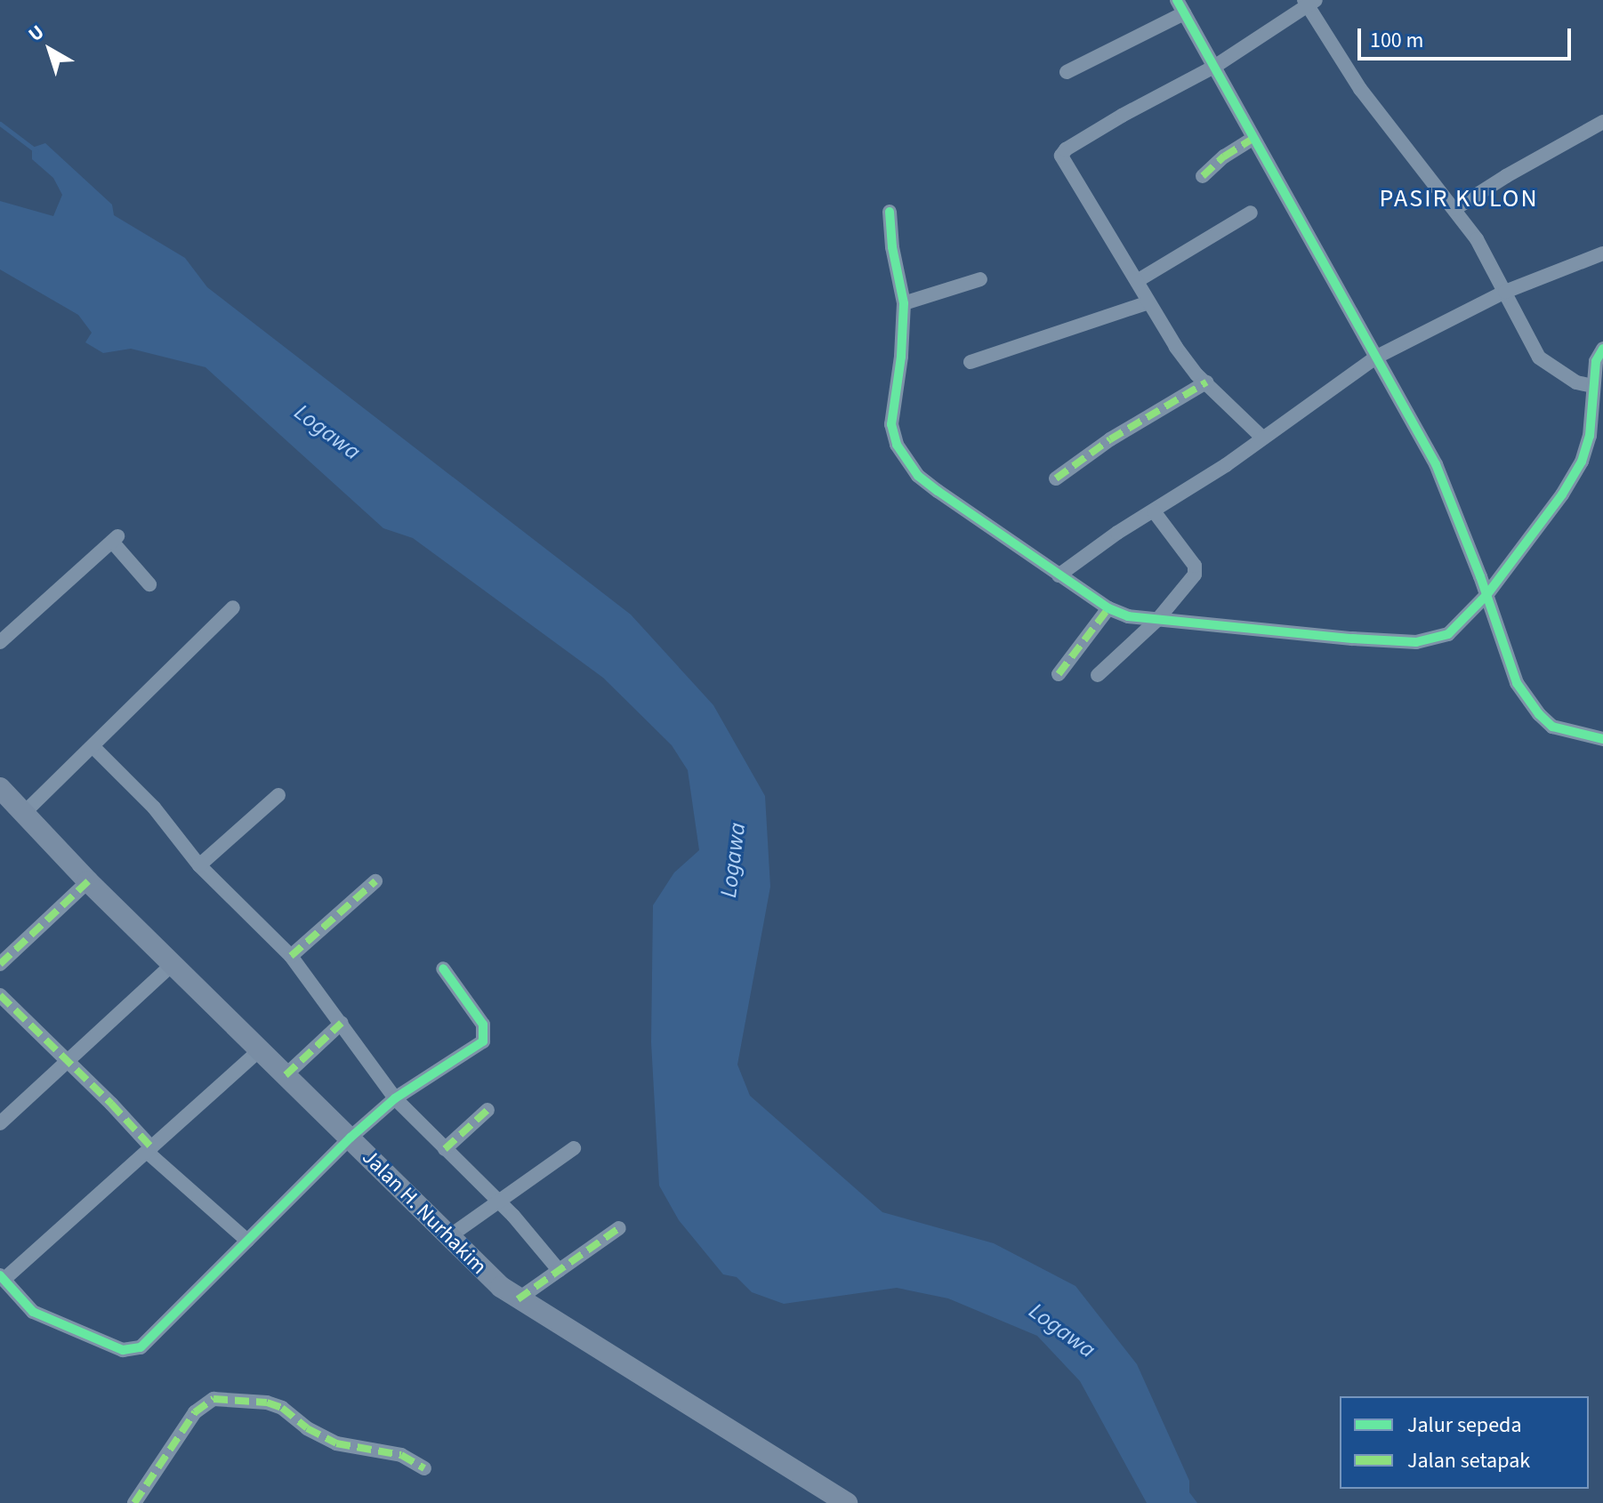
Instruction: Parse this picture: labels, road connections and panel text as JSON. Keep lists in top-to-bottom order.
{
  "streets": {
    "main road": ["Jalan H. Nurhakim"]
  },
  "districts": ["PASIR KULON"],
  "water": ["Logawa"],
  "legend": ["Jalur sepeda", "Jalan setapak"],
  "scale_bar": "100 m",
  "north": "top left"
}
